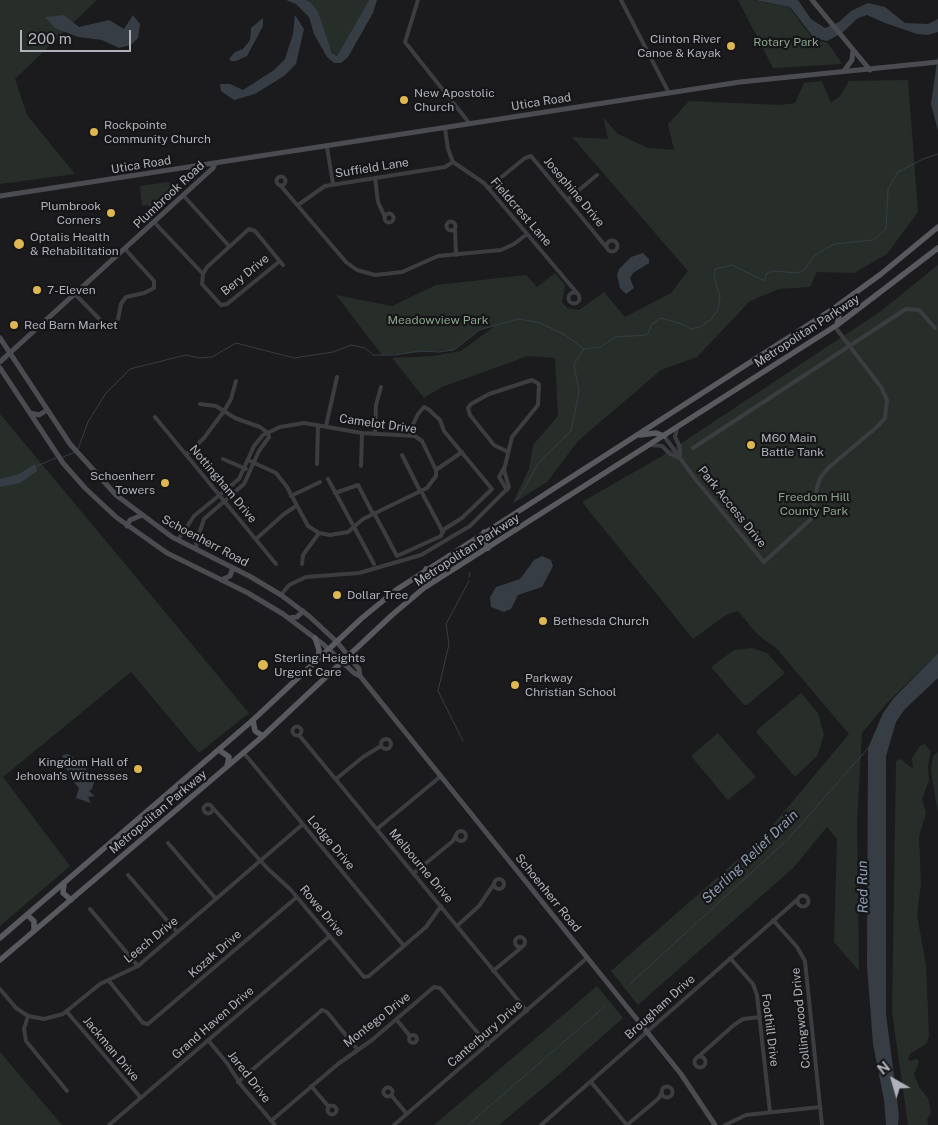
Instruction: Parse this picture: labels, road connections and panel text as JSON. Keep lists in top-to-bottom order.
{
  "streets": {
    "main road": [
      "Utica Road",
      "Plumbrook Road",
      "Metropolitan Parkway",
      "Schoenherr Road"
    ],
    "street": [
      "Suffield Lane",
      "Josephine Drive",
      "Fieldcrest Lane",
      "Bery Drive",
      "Camelot Drive",
      "Nottingham Drive",
      "Park Access Drive",
      "Lodge Drive",
      "Melbourne Drive",
      "Rowe Drive",
      "Leech Drive",
      "Kozak Drive",
      "Brougham Drive",
      "Collingwood Drive",
      "Montego Drive",
      "Grand Haven Drive",
      "Foothill Drive",
      "Canterbury Drive",
      "Jackman Drive",
      "Jared Drive"
    ]
  },
  "crossings": [
    ["Utica Road", "Plumbrook Road"],
    ["Suffield Lane", "Fieldcrest Lane"],
    ["Josephine Drive", "Fieldcrest Lane"],
    ["Plumbrook Road", "Schoenherr Road"],
    ["Metropolitan Parkway", "Park Access Drive"],
    ["Metropolitan Parkway", "Schoenherr Road"],
    ["Metropolitan Parkway", "Lodge Drive"],
    ["Camelot Drive", "Nottingham Drive"],
    ["Camelot Drive", "Schoenherr Road"],
    ["Schoenherr Road", "Brougham Drive"],
    ["Schoenherr Road", "Canterbury Drive"],
    ["Lodge Drive", "Rowe Drive"],
    ["Lodge Drive", "Leech Drive"],
    ["Melbourne Drive", "Canterbury Drive"],
    ["Rowe Drive", "Leech Drive"],
    ["Rowe Drive", "Kozak Drive"],
    ["Rowe Drive", "Grand Haven Drive"],
    ["Leech Drive", "Kozak Drive"],
    ["Leech Drive", "Jackman Drive"],
    ["Brougham Drive", "Collingwood Drive"],
    ["Brougham Drive", "Foothill Drive"],
    ["Montego Drive", "Canterbury Drive"],
    ["Montego Drive", "Jared Drive"],
    ["Grand Haven Drive", "Jackman Drive"],
    ["Grand Haven Drive", "Jared Drive"]
  ],
  "water": ["Sterling Relief Drain", "Red Run"],
  "parks": ["Rotary Park", "Meadowview Park", "Freedom Hill County Park"],
  "places": [
    "Clinton River Canoe & Kayak",
    "New Apostolic Church",
    "Rockpointe Community Church",
    "Plumbrook Corners",
    "Optalis Health & Rehabilitation",
    "7-Eleven",
    "Red Barn Market",
    "M60 Main Battle Tank",
    "Schoenherr Towers",
    "Dollar Tree",
    "Bethesda Church",
    "Sterling Heights Urgent Care",
    "Parkway Christian School",
    "Kingdom Hall of Jehovah's Witnesses"
  ],
  "scale_bar": "200 m",
  "north": "top left"
}
